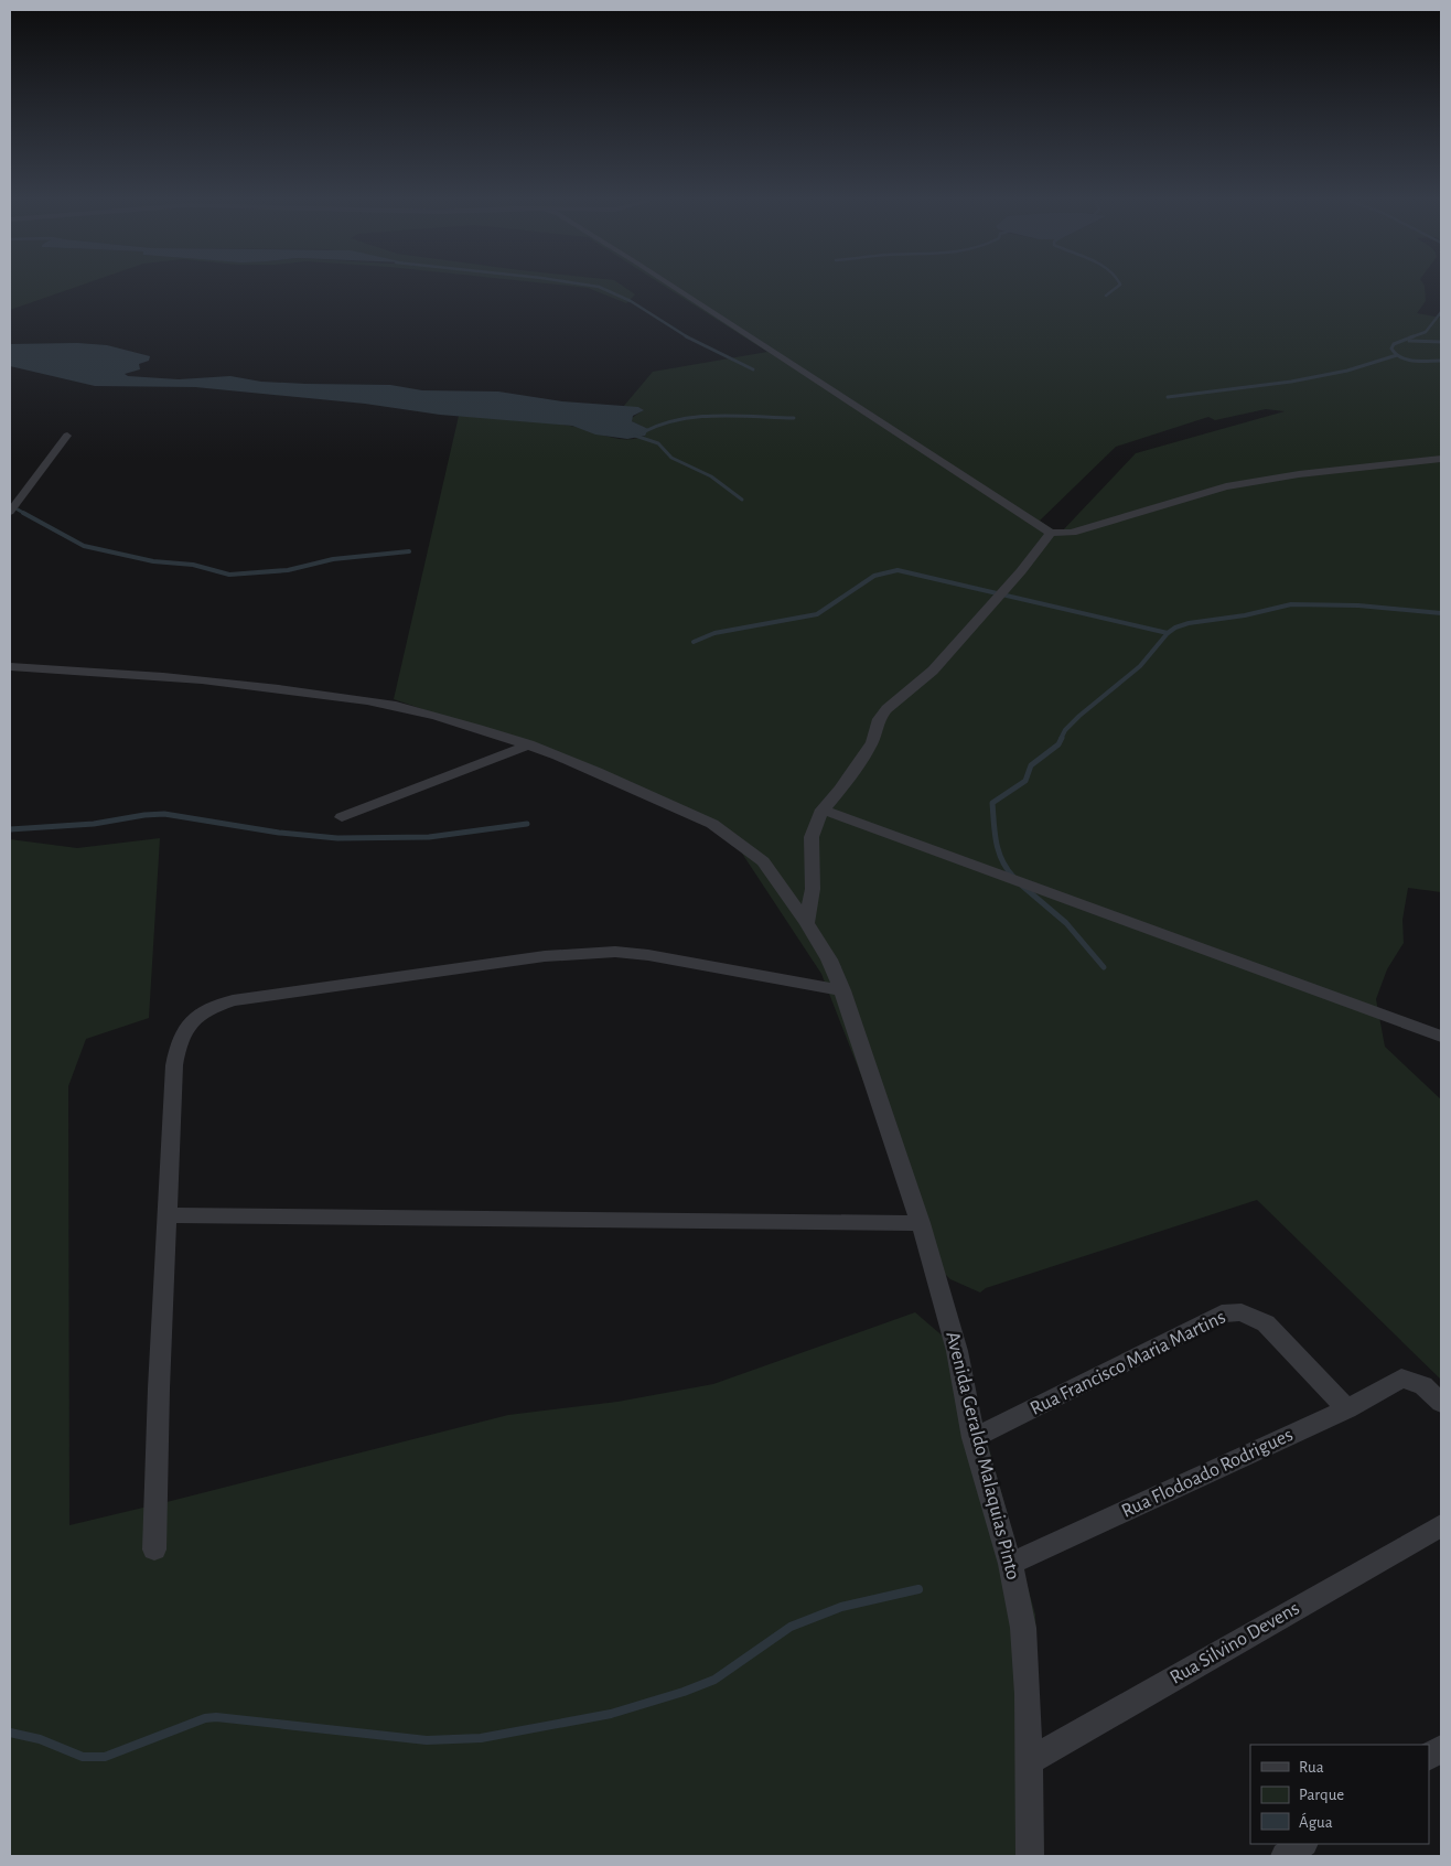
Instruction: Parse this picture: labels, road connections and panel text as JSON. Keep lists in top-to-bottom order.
{
  "streets": {
    "street": [
      "Rua Francisco Maria Martins",
      "Avenida Geraldo Malaquias Pinto",
      "Rua Flodoado Rodrigues",
      "Rua Silvino Devens"
    ]
  },
  "crossings": [
    ["Rua Francisco Maria Martins", "Avenida Geraldo Malaquias Pinto"],
    ["Rua Francisco Maria Martins", "Rua Flodoado Rodrigues"],
    ["Avenida Geraldo Malaquias Pinto", "Rua Flodoado Rodrigues"],
    ["Avenida Geraldo Malaquias Pinto", "Rua Silvino Devens"]
  ],
  "legend": ["Rua", "Parque", "Água"]
}
